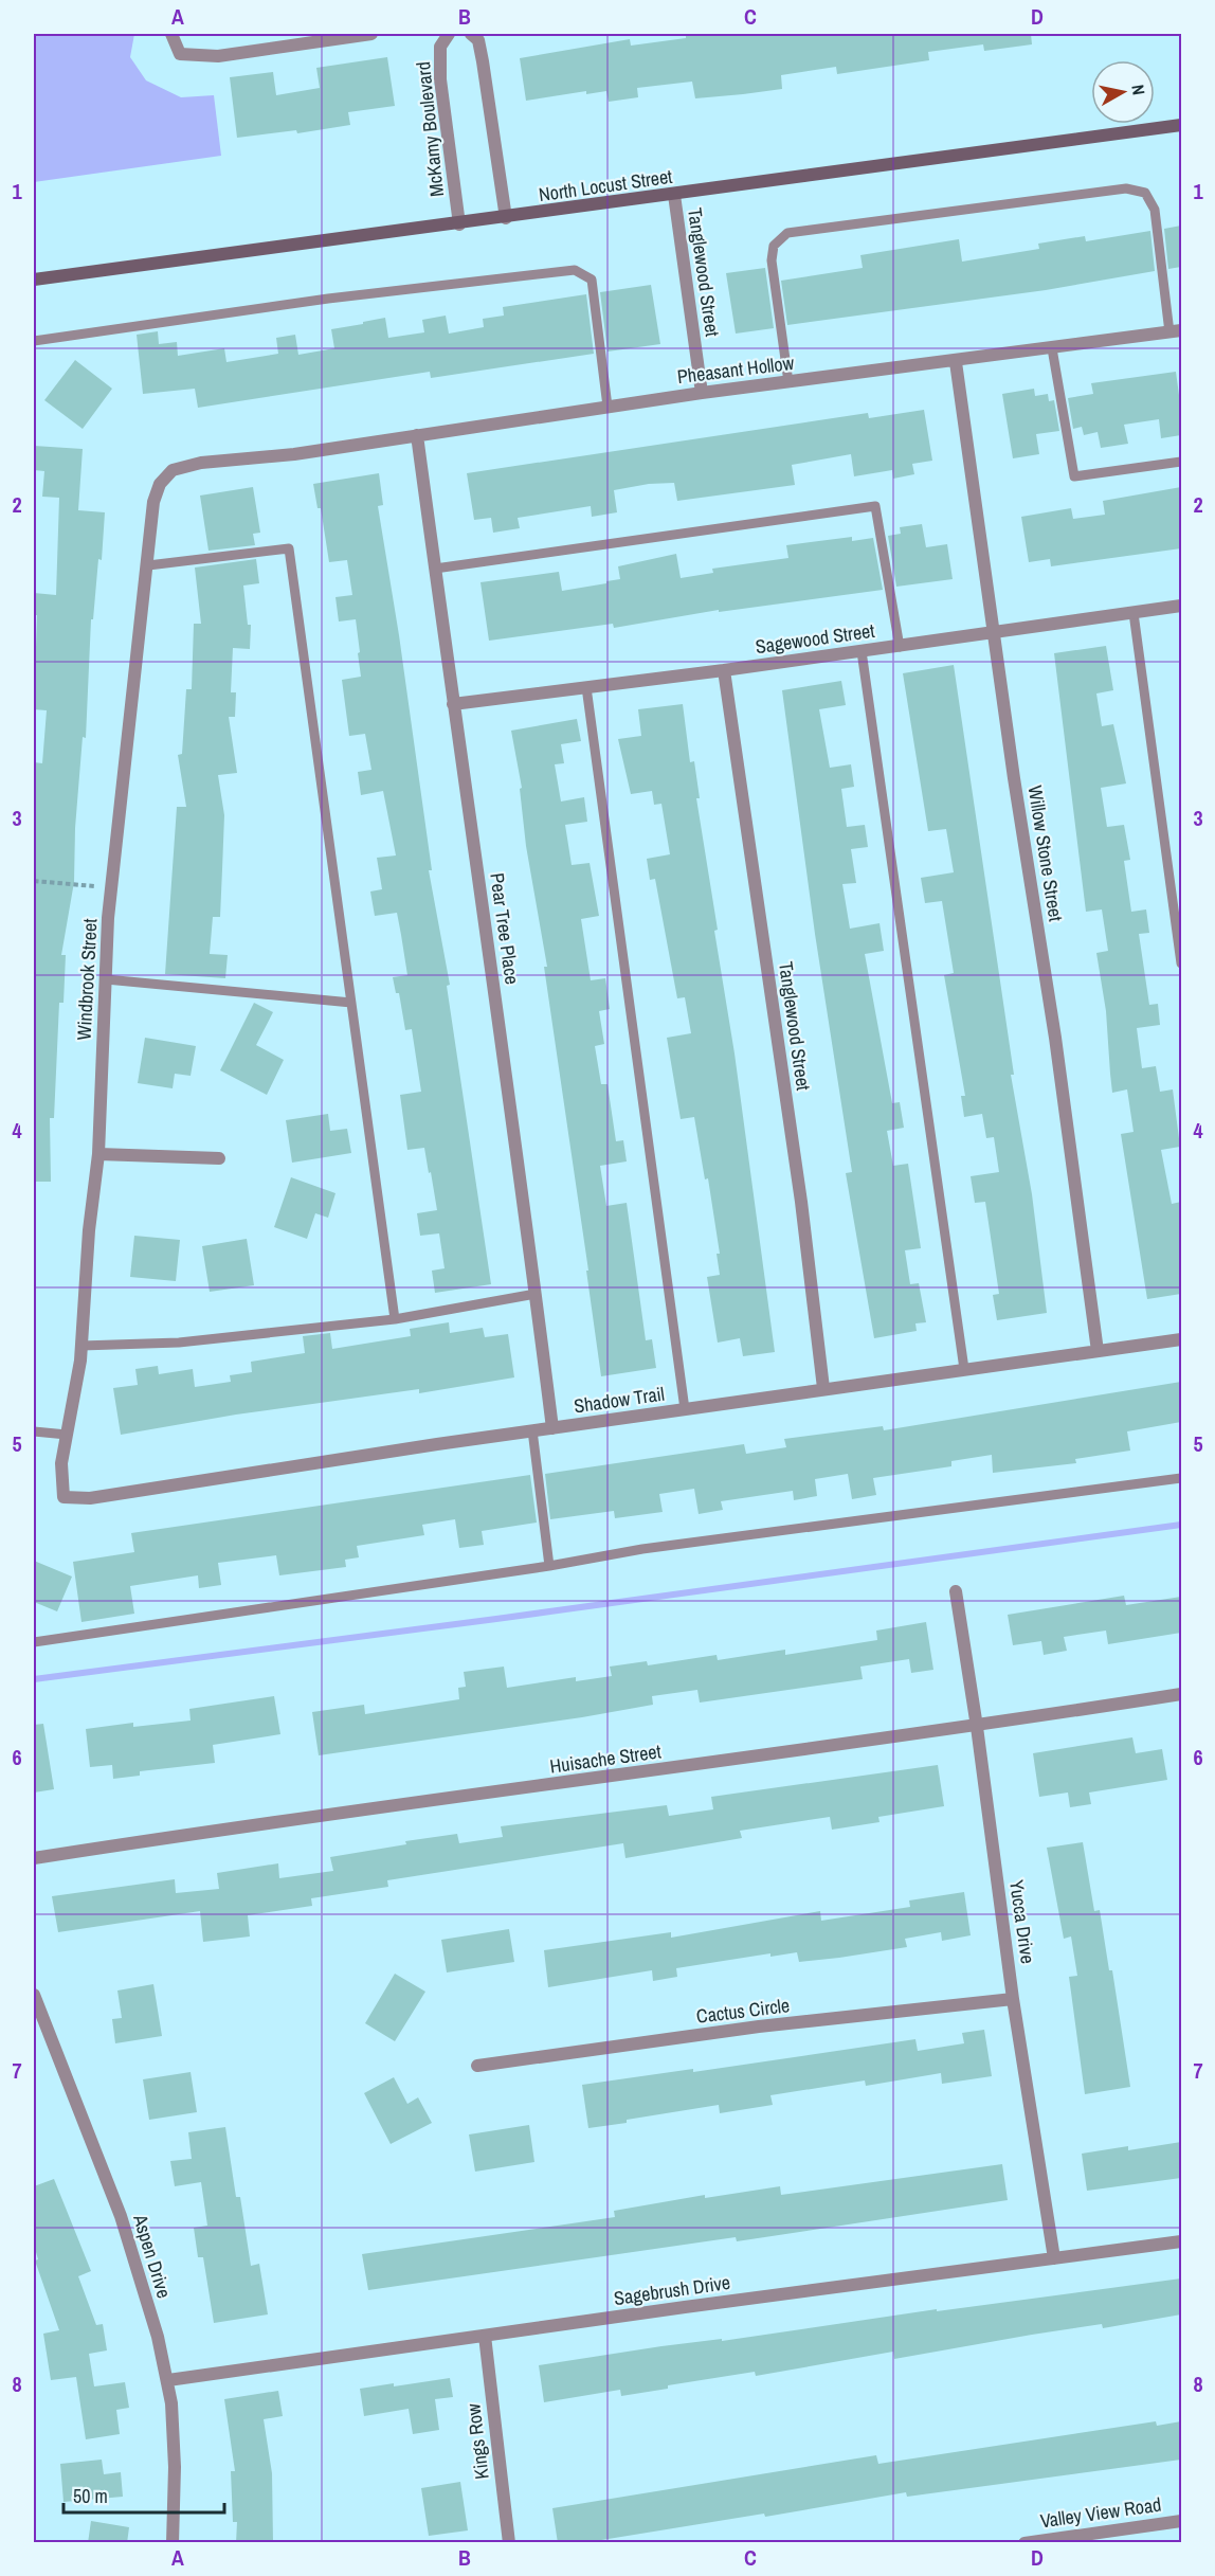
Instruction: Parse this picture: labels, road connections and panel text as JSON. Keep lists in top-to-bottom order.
{
  "streets": {
    "main road": ["North Locust Street"],
    "street": [
      "McKamy Boulevard",
      "Tanglewood Street",
      "Pheasant Hollow",
      "Sagewood Street",
      "Willow Stone Street",
      "Pear Tree Place",
      "Windbrook Street",
      "Shadow Trail",
      "Huisache Street",
      "Yucca Drive",
      "Cactus Circle",
      "Aspen Drive",
      "Sagebrush Drive",
      "Kings Row",
      "Valley View Road"
    ]
  },
  "crossings": [
    ["McKamy Boulevard", "North Locust Street"],
    ["North Locust Street", "Tanglewood Street"],
    ["Tanglewood Street", "Pheasant Hollow"],
    ["Tanglewood Street", "Sagewood Street"],
    ["Tanglewood Street", "Shadow Trail"],
    ["Pheasant Hollow", "Willow Stone Street"],
    ["Pheasant Hollow", "Pear Tree Place"],
    ["Pheasant Hollow", "Windbrook Street"],
    ["Sagewood Street", "Willow Stone Street"],
    ["Sagewood Street", "Pear Tree Place"],
    ["Willow Stone Street", "Shadow Trail"],
    ["Pear Tree Place", "Shadow Trail"],
    ["Windbrook Street", "Shadow Trail"],
    ["Huisache Street", "Yucca Drive"],
    ["Yucca Drive", "Cactus Circle"],
    ["Yucca Drive", "Sagebrush Drive"],
    ["Aspen Drive", "Sagebrush Drive"],
    ["Sagebrush Drive", "Kings Row"]
  ],
  "scale_bar": "50 m",
  "north": "right",
  "grid": {
    "columns": [
      "A",
      "B",
      "C",
      "D"
    ],
    "rows": [
      "1",
      "2",
      "3",
      "4",
      "5",
      "6",
      "7",
      "8"
    ]
  }
}
